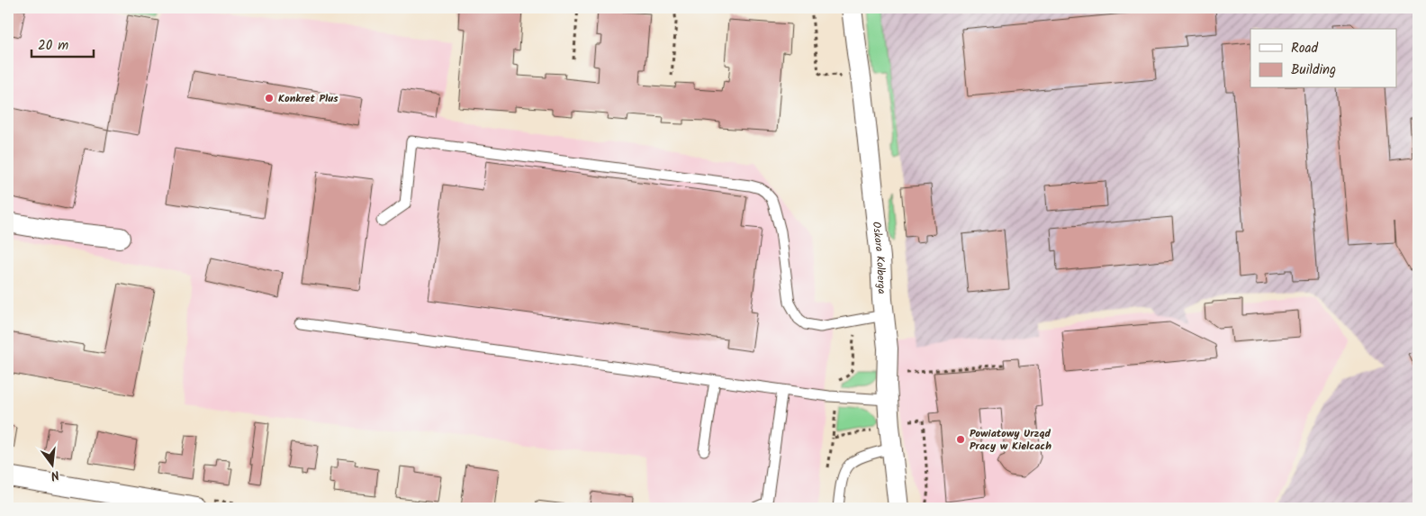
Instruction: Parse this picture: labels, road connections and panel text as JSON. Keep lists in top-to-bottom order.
{
  "streets": {
    "street": ["Oskara Kolberga"]
  },
  "places": ["Konkret Plus", "Powiatowy Urząd Pracy w Kielcach"],
  "legend": ["Road", "Building"],
  "scale_bar": "20 m",
  "north": "bottom"
}
